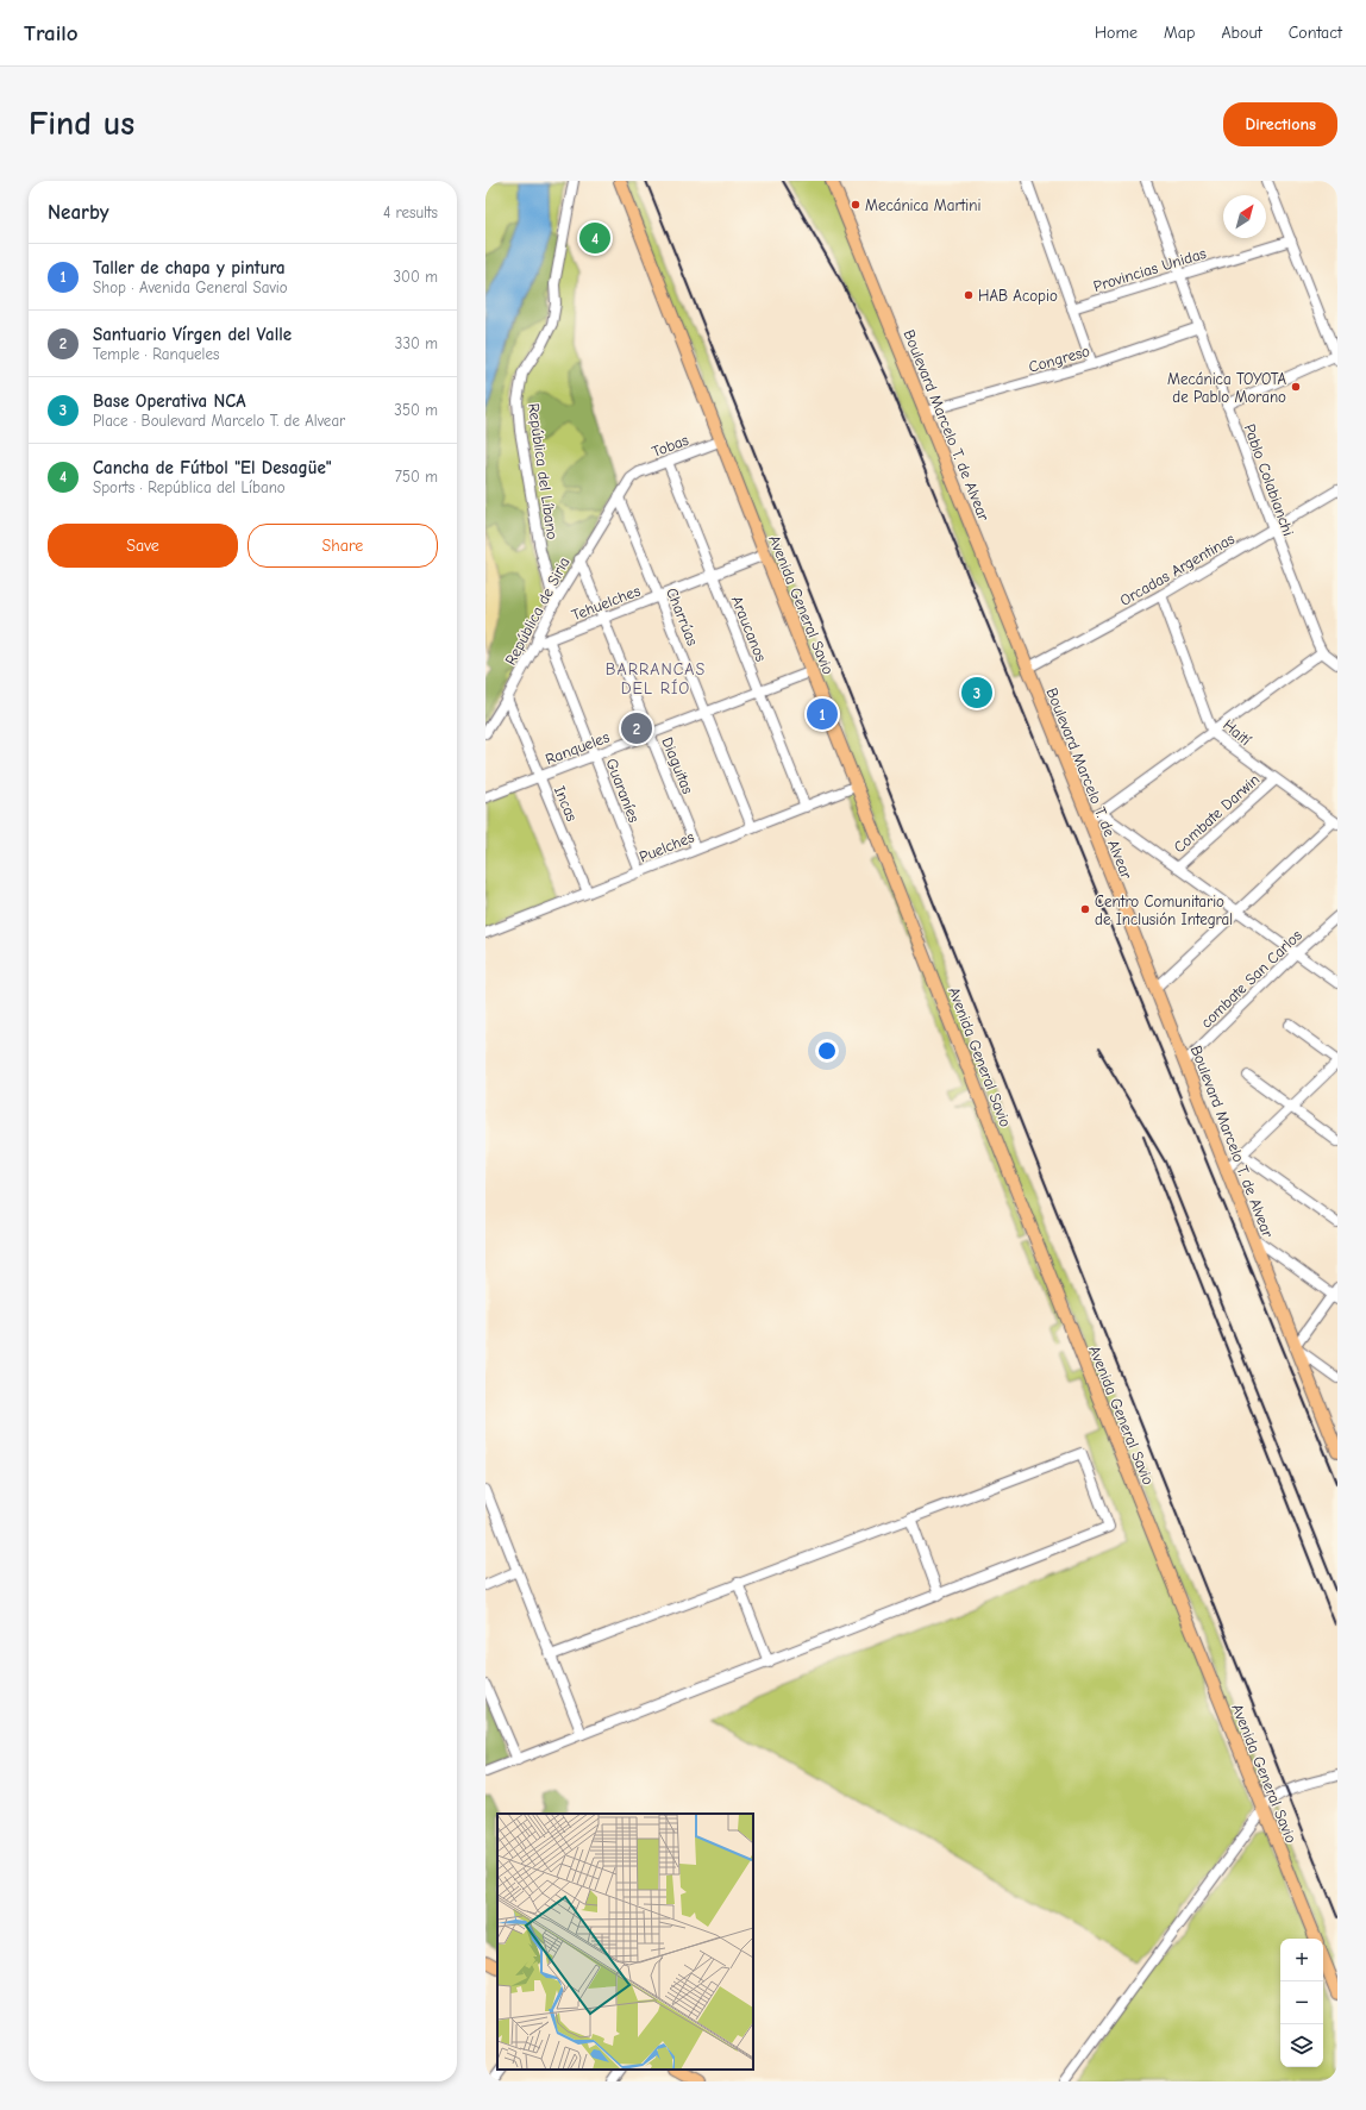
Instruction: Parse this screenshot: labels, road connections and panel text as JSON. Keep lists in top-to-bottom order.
{
  "streets": {
    "main road": ["Boulevard Marcelo T. de Alvear", "Avenida General Savio"],
    "street": [
      "Provincias Unidas",
      "Congreso",
      "Tobas",
      "República del Líbano",
      "Pablo Colabianchi",
      "Orcadas Argentinas",
      "Tehuelches",
      "República de Siria",
      "Charrúas",
      "Araucanos",
      "Haití",
      "Ranqueles",
      "Diaguitas",
      "Guaraníes",
      "Incas",
      "Combate Darwin",
      "Puelches",
      "combate San Carlos"
    ]
  },
  "crossings": [
    ["Provincias Unidas", "Pablo Colabianchi"],
    ["Congreso", "Boulevard Marcelo T. de Alvear"],
    ["Congreso", "Pablo Colabianchi"],
    ["Boulevard Marcelo T. de Alvear", "Orcadas Argentinas"],
    ["Boulevard Marcelo T. de Alvear", "combate San Carlos"],
    ["Tobas", "Avenida General Savio"],
    ["Tobas", "República de Siria"],
    ["Tobas", "Araucanos"],
    ["República del Líbano", "República de Siria"],
    ["Pablo Colabianchi", "Orcadas Argentinas"],
    ["Orcadas Argentinas", "Haití"],
    ["Tehuelches", "Avenida General Savio"],
    ["Tehuelches", "República de Siria"],
    ["Tehuelches", "Charrúas"],
    ["Tehuelches", "Araucanos"],
    ["Tehuelches", "Diaguitas"],
    ["Tehuelches", "Guaraníes"],
    ["Avenida General Savio", "Ranqueles"],
    ["Avenida General Savio", "Puelches"],
    ["República de Siria", "Charrúas"],
    ["República de Siria", "Diaguitas"],
    ["República de Siria", "Incas"],
    ["Charrúas", "Ranqueles"],
    ["Charrúas", "Puelches"],
    ["Araucanos", "Ranqueles"],
    ["Araucanos", "Puelches"],
    ["Haití", "Combate Darwin"],
    ["Ranqueles", "Diaguitas"],
    ["Ranqueles", "Guaraníes"],
    ["Ranqueles", "Incas"],
    ["Diaguitas", "Puelches"],
    ["Guaraníes", "Puelches"],
    ["Incas", "Puelches"]
  ],
  "districts": ["BARRANCAS DEL RÍO"],
  "places": [
    "Mecánica Martini",
    "HAB Acopio",
    "Mecánica TOYOTA de Pablo Morano",
    "Centro Comunitario de Inclusión Integral"
  ],
  "north": "top right",
  "page": {
    "header": "Trailo",
    "nav": [
      "Home",
      "Map",
      "About",
      "Contact"
    ],
    "buttons": [
      "Directions",
      ["Save", "Share"]
    ],
    "title": "Find us",
    "heading": ["Nearby", "4 results"],
    "pins": [
      "4",
      "3",
      "1",
      "2"
    ],
    "list": [
      {
        "mark": "1",
        "name": "Taller de chapa y pintura",
        "note": "Shop · Avenida General Savio",
        "value": "300 m"
      },
      {
        "mark": "2",
        "name": "Santuario Vírgen del Valle",
        "note": "Temple · Ranqueles",
        "value": "330 m"
      },
      {
        "mark": "3",
        "name": "Base Operativa NCA",
        "note": "Place · Boulevard Marcelo T. de Alvear",
        "value": "350 m"
      },
      {
        "mark": "4",
        "name": "Cancha de Fútbol \"El Desagüe\"",
        "note": "Sports · República del Líbano",
        "value": "750 m"
      }
    ],
    "map_buttons": ["+", "−"]
  }
}
